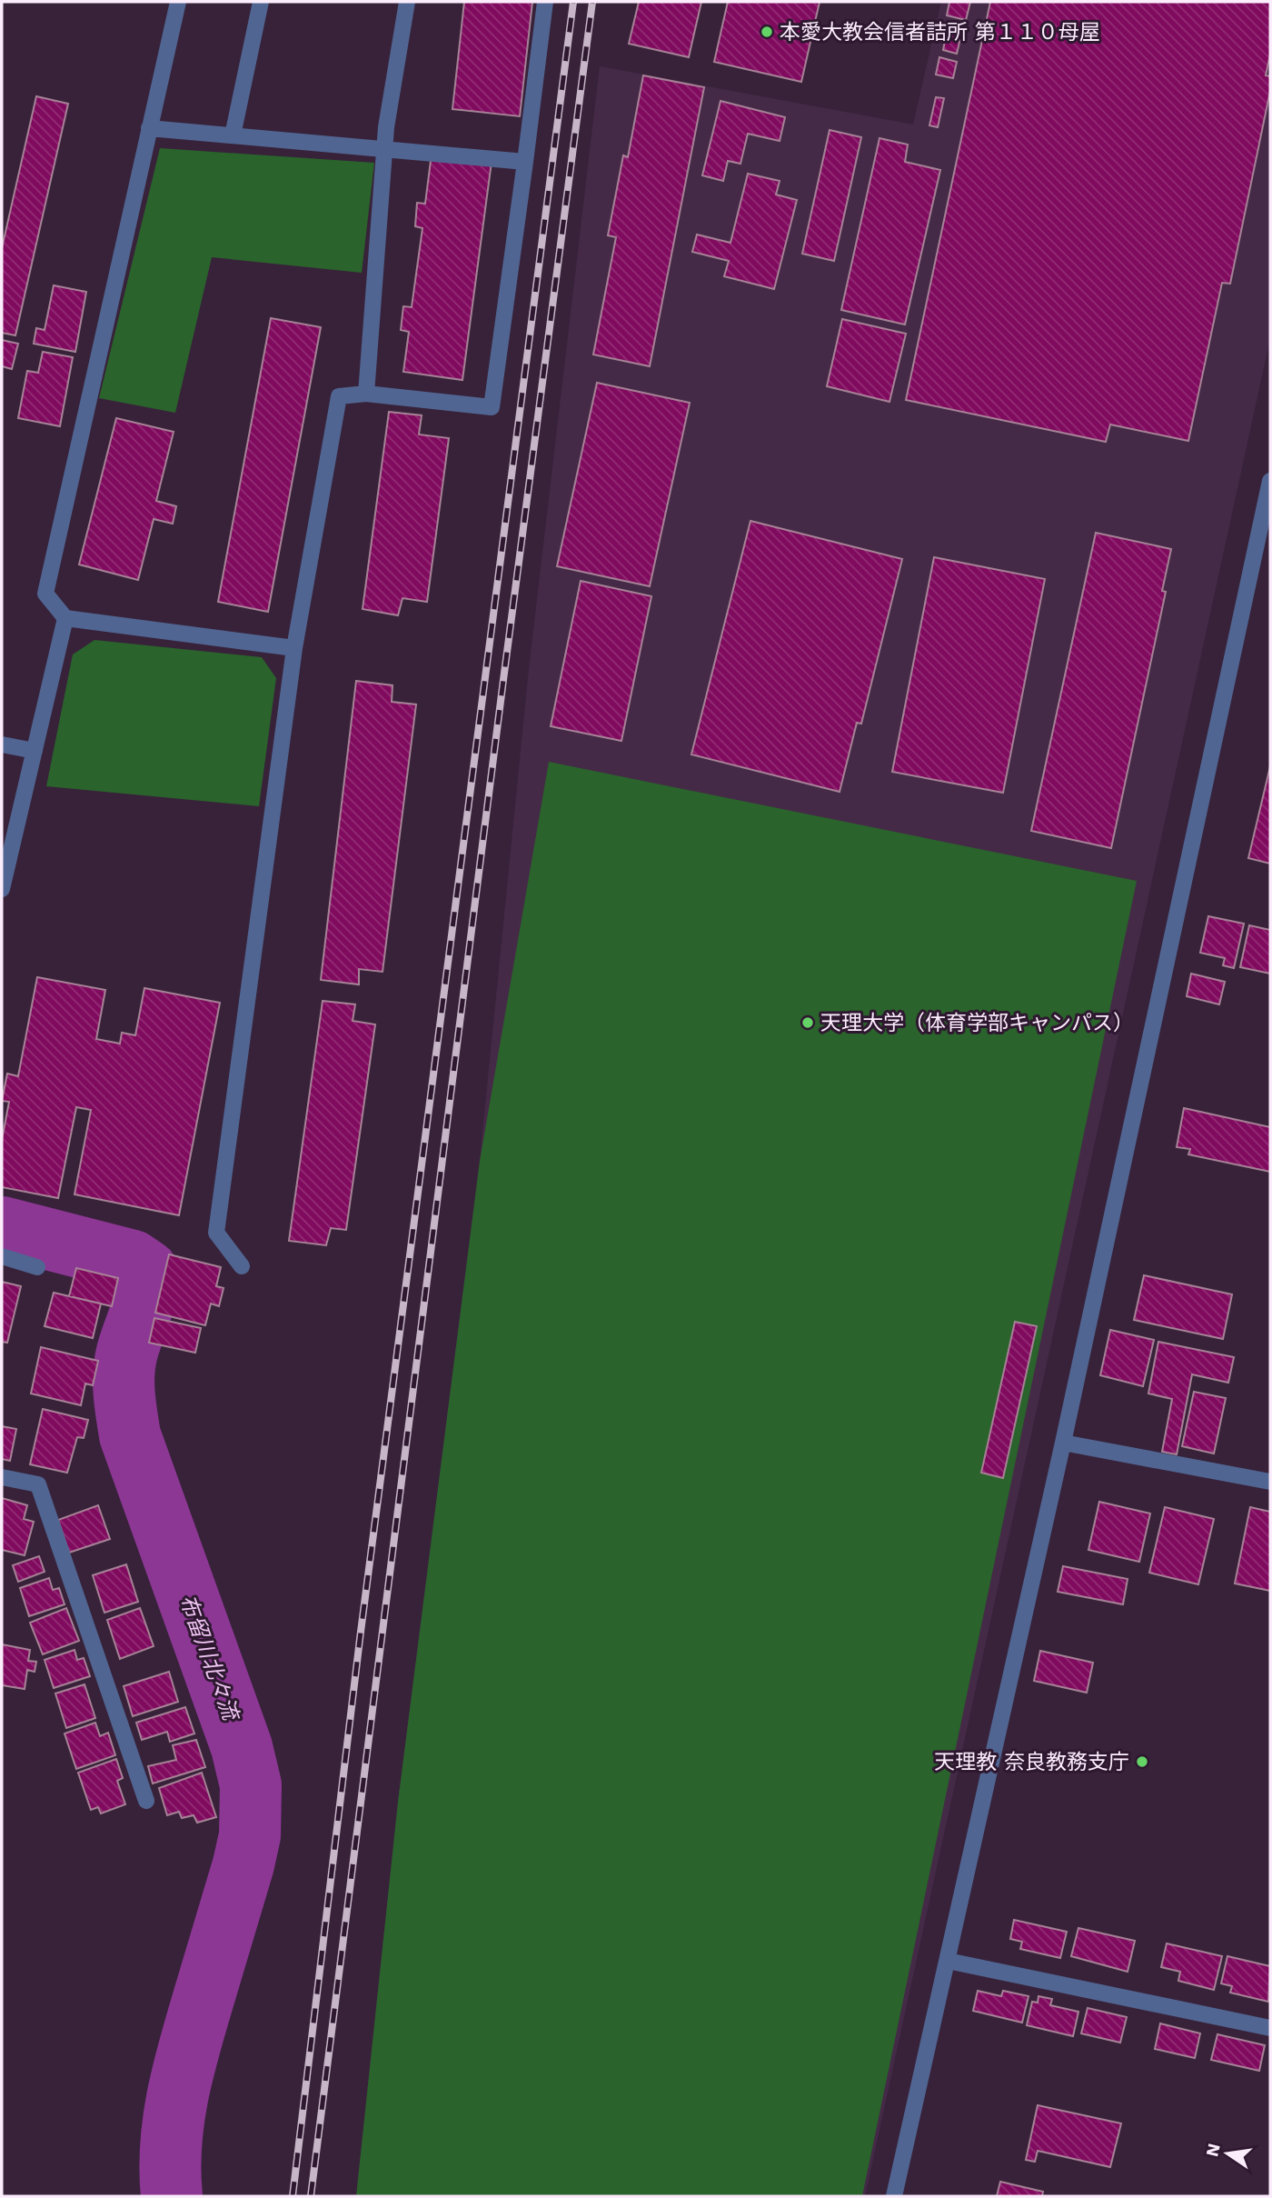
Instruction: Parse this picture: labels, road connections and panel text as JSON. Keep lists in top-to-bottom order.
{
  "water": ["布留川北々流"],
  "places": ["本愛大教会信者詰所 第１１０母屋", "天理大学（体育学部キャンパス）", "天理教 奈良教務支庁"],
  "north": "left"
}
